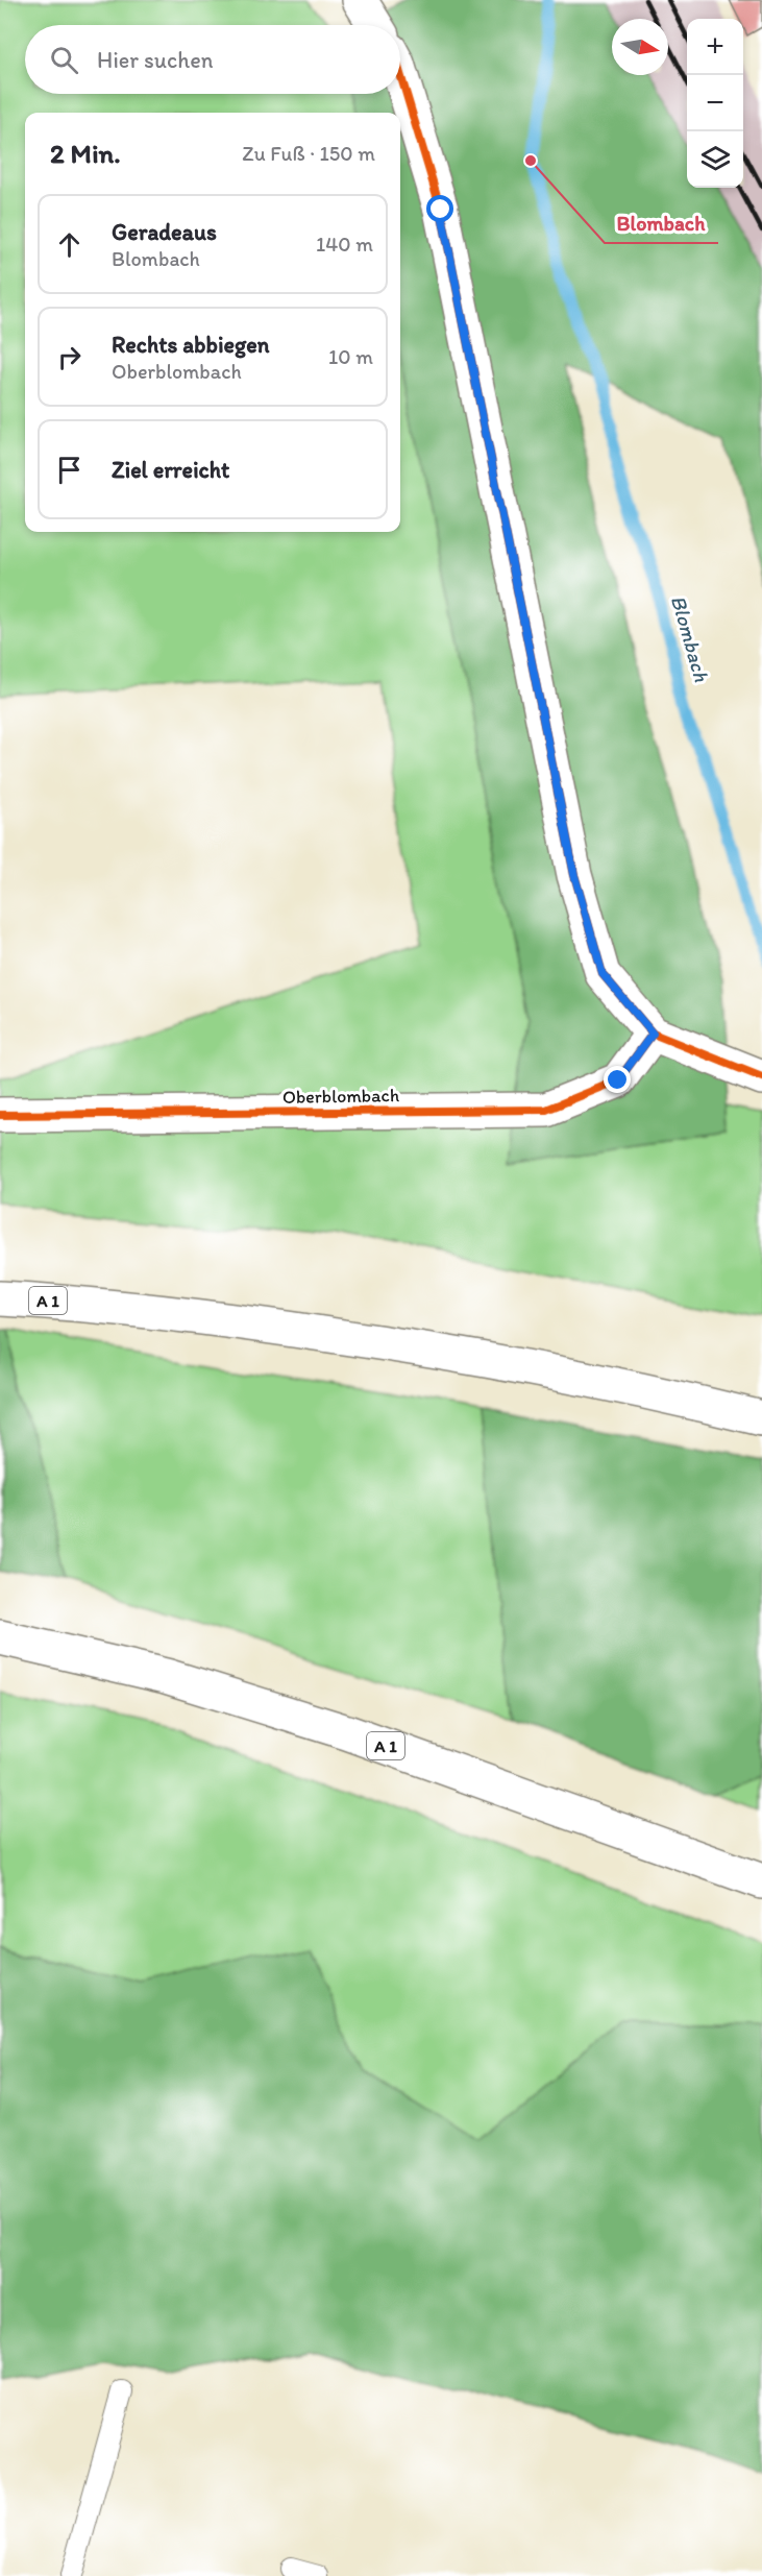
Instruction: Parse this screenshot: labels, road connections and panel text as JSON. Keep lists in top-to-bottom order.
{
  "streets": {
    "main road": ["Oberblombach", "A 1"]
  },
  "water": ["Blombach"],
  "places": ["Blombach"],
  "north": "right",
  "page": {
    "map_buttons": ["+", "−"],
    "search": "Hier suchen",
    "heading": ["2 Min.", "Zu Fuß · 150 m"],
    "list": [
      ["Geradeaus", "Blombach", "140 m"],
      ["Rechts abbiegen", "Oberblombach", "10 m"],
      "Ziel erreicht"
    ]
  }
}
